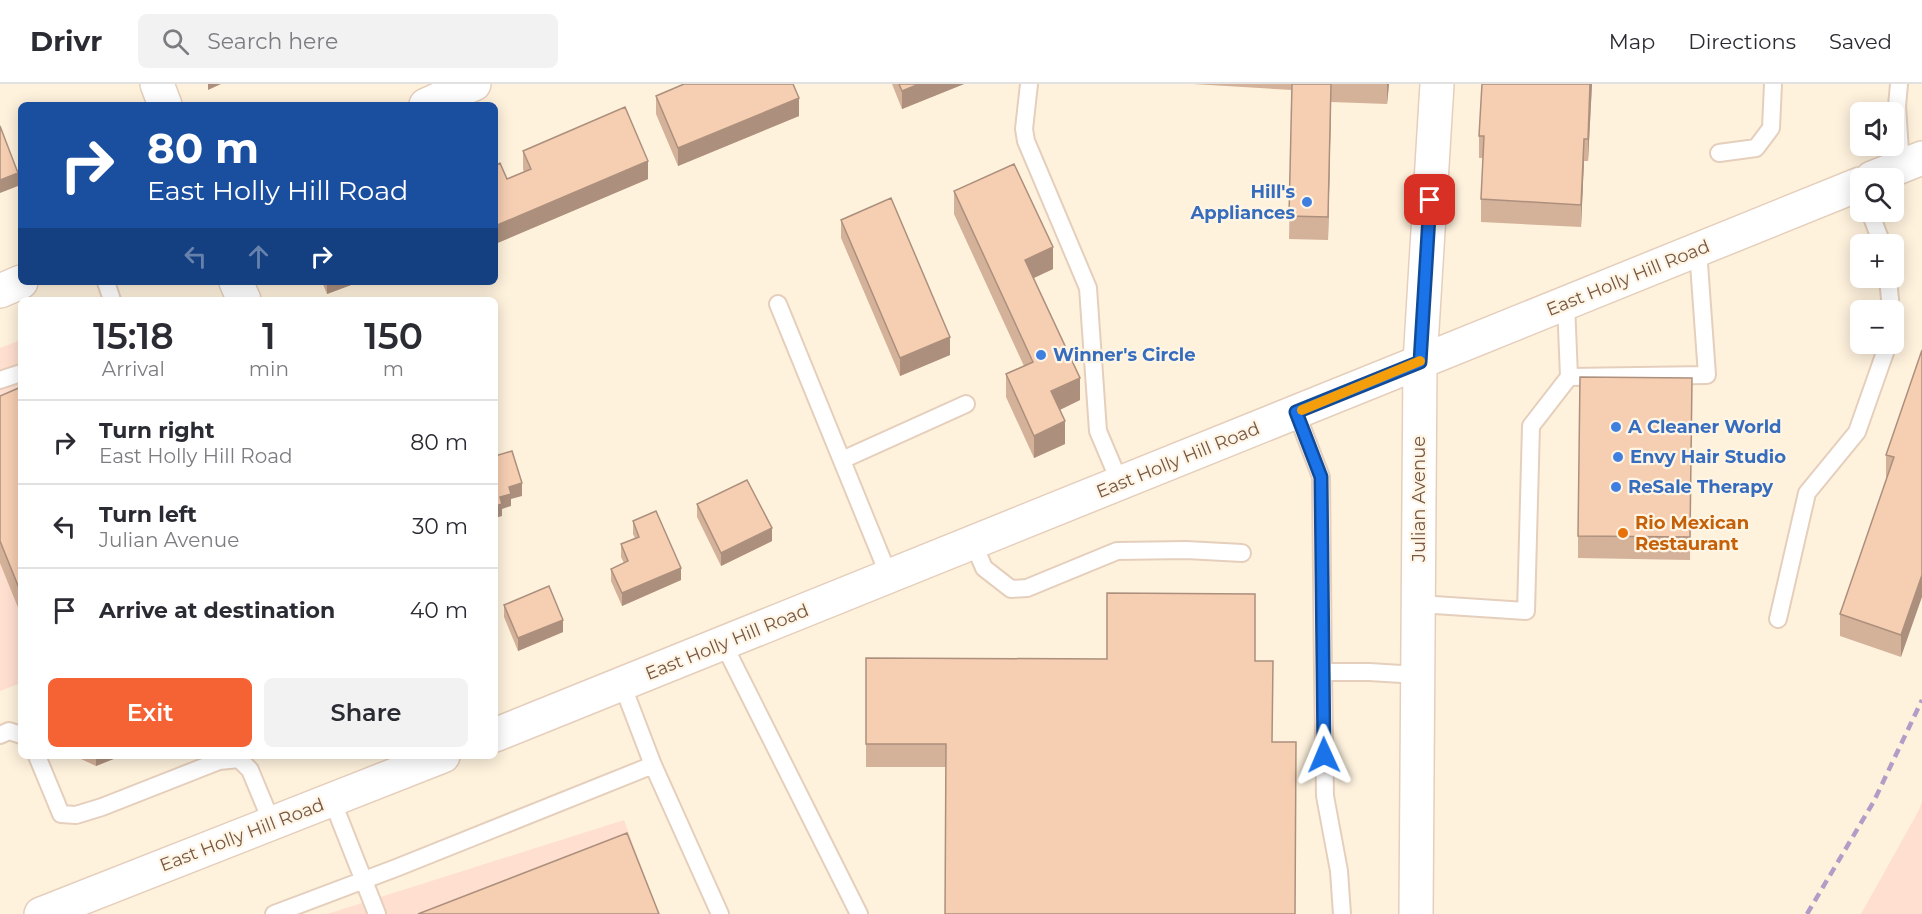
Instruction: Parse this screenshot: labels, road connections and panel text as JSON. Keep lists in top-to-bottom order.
{
  "streets": {
    "street": ["East Holly Hill Road", "Julian Avenue"]
  },
  "crossings": [
    ["East Holly Hill Road", "Julian Avenue"]
  ],
  "places": [
    "Hill's Appliances",
    "Winner's Circle",
    "A Cleaner World",
    "Envy Hair Studio",
    "ReSale Therapy",
    "Rio Mexican Restaurant"
  ],
  "page": {
    "header": "Drivr",
    "search": "Search here",
    "nav": ["Map", "Directions", "Saved"],
    "map_buttons": ["+", "−"],
    "turn": ["80 m", "East Holly Hill Road"],
    "eta": [
      "15:18",
      "Arrival",
      "1",
      "min",
      "150",
      "m"
    ],
    "list": [
      {
        "name": "Turn right",
        "note": "East Holly Hill Road",
        "value": "80 m"
      },
      {
        "name": "Turn left",
        "note": "Julian Avenue",
        "value": "30 m"
      },
      {
        "name": "Arrive at destination",
        "value": "40 m"
      }
    ],
    "buttons": ["Exit", "Share"]
  }
}
